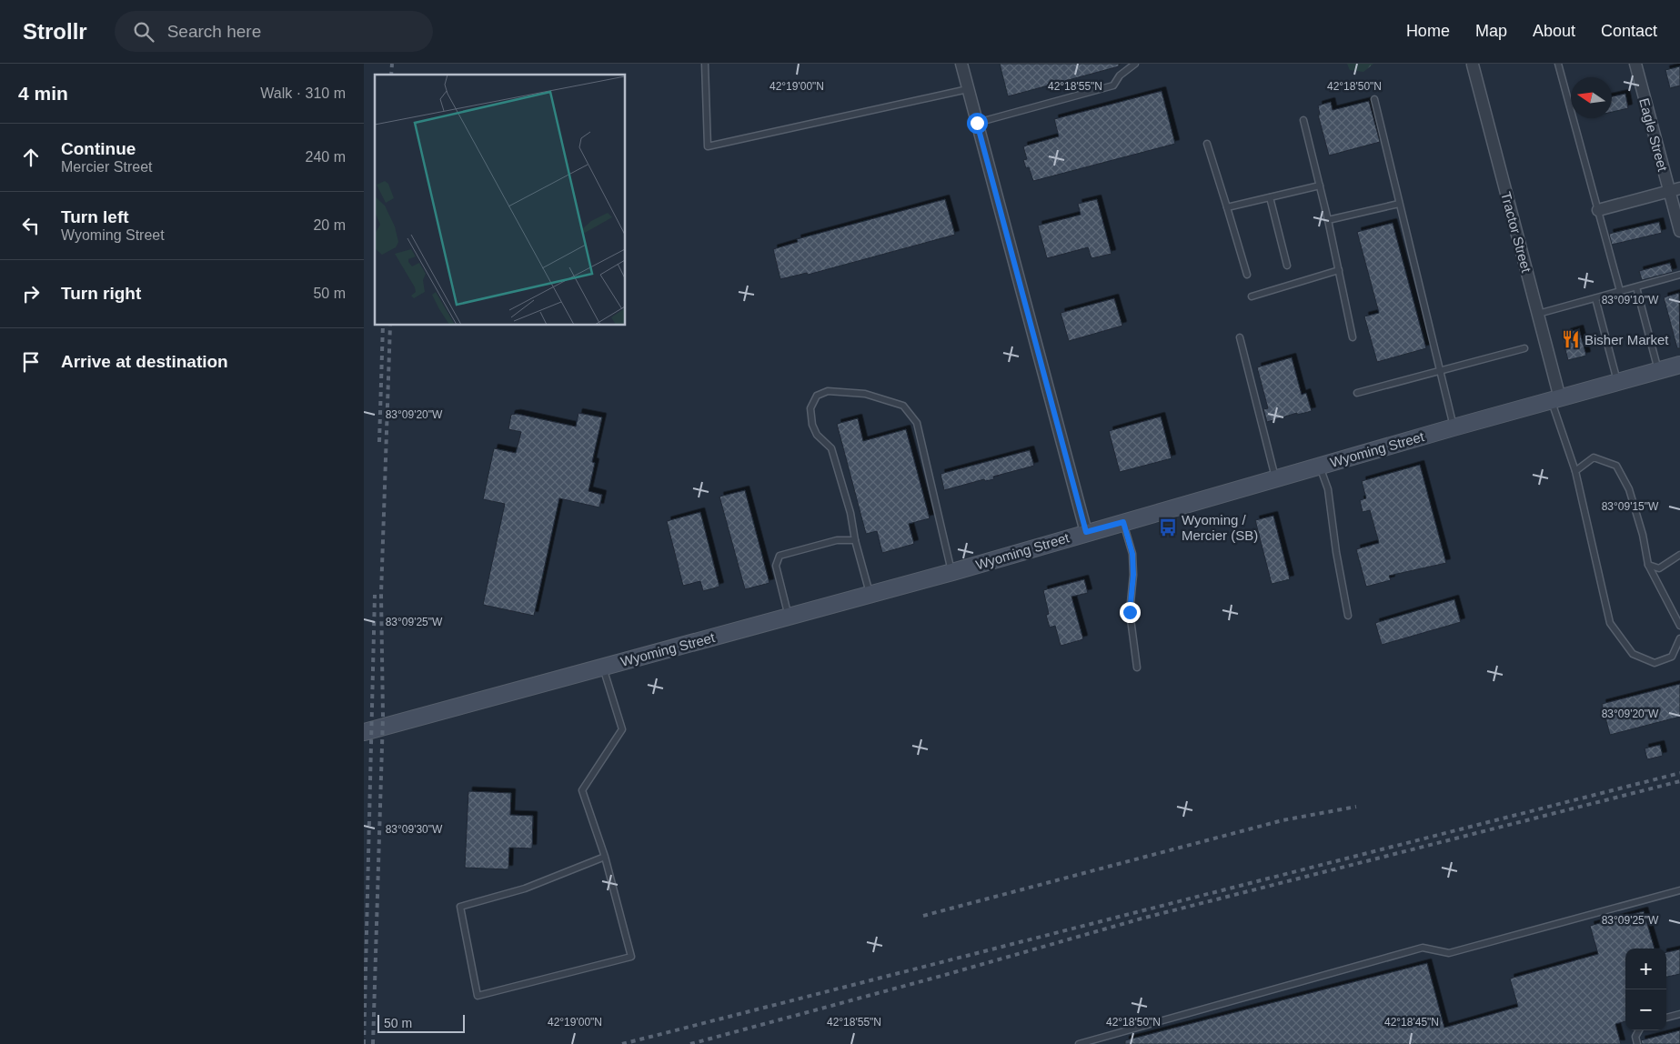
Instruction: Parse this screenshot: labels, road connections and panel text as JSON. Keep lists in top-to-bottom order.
{
  "streets": {
    "main road": ["Wyoming Street"],
    "street": ["Eagle Street", "Tractor Street"]
  },
  "crossings": [
    ["Tractor Street", "Wyoming Street"]
  ],
  "places": {
    "restaurant": ["Bisher Market"],
    "bus stop": ["Wyoming / Mercier (SB)"]
  },
  "scale_bar": "50 m",
  "north": "left",
  "page": {
    "header": "Strollr",
    "search": "Search here",
    "nav": [
      "Home",
      "Map",
      "About",
      "Contact"
    ],
    "heading": ["4 min", "Walk · 310 m"],
    "list": [
      ["Continue", "Mercier Street", "240 m"],
      ["Turn left", "Wyoming Street", "20 m"],
      ["Turn right", "50 m"],
      "Arrive at destination"
    ],
    "map_buttons": ["+", "−"],
    "scale": "50 m"
  },
  "coordinates": [
    "42°19'00\"N",
    "42°18'55\"N",
    "42°18'50\"N",
    "83°09'10\"W",
    "83°09'20\"W",
    "83°09'15\"W",
    "83°09'25\"W",
    "83°09'30\"W",
    "42°18'45\"N"
  ]
}
